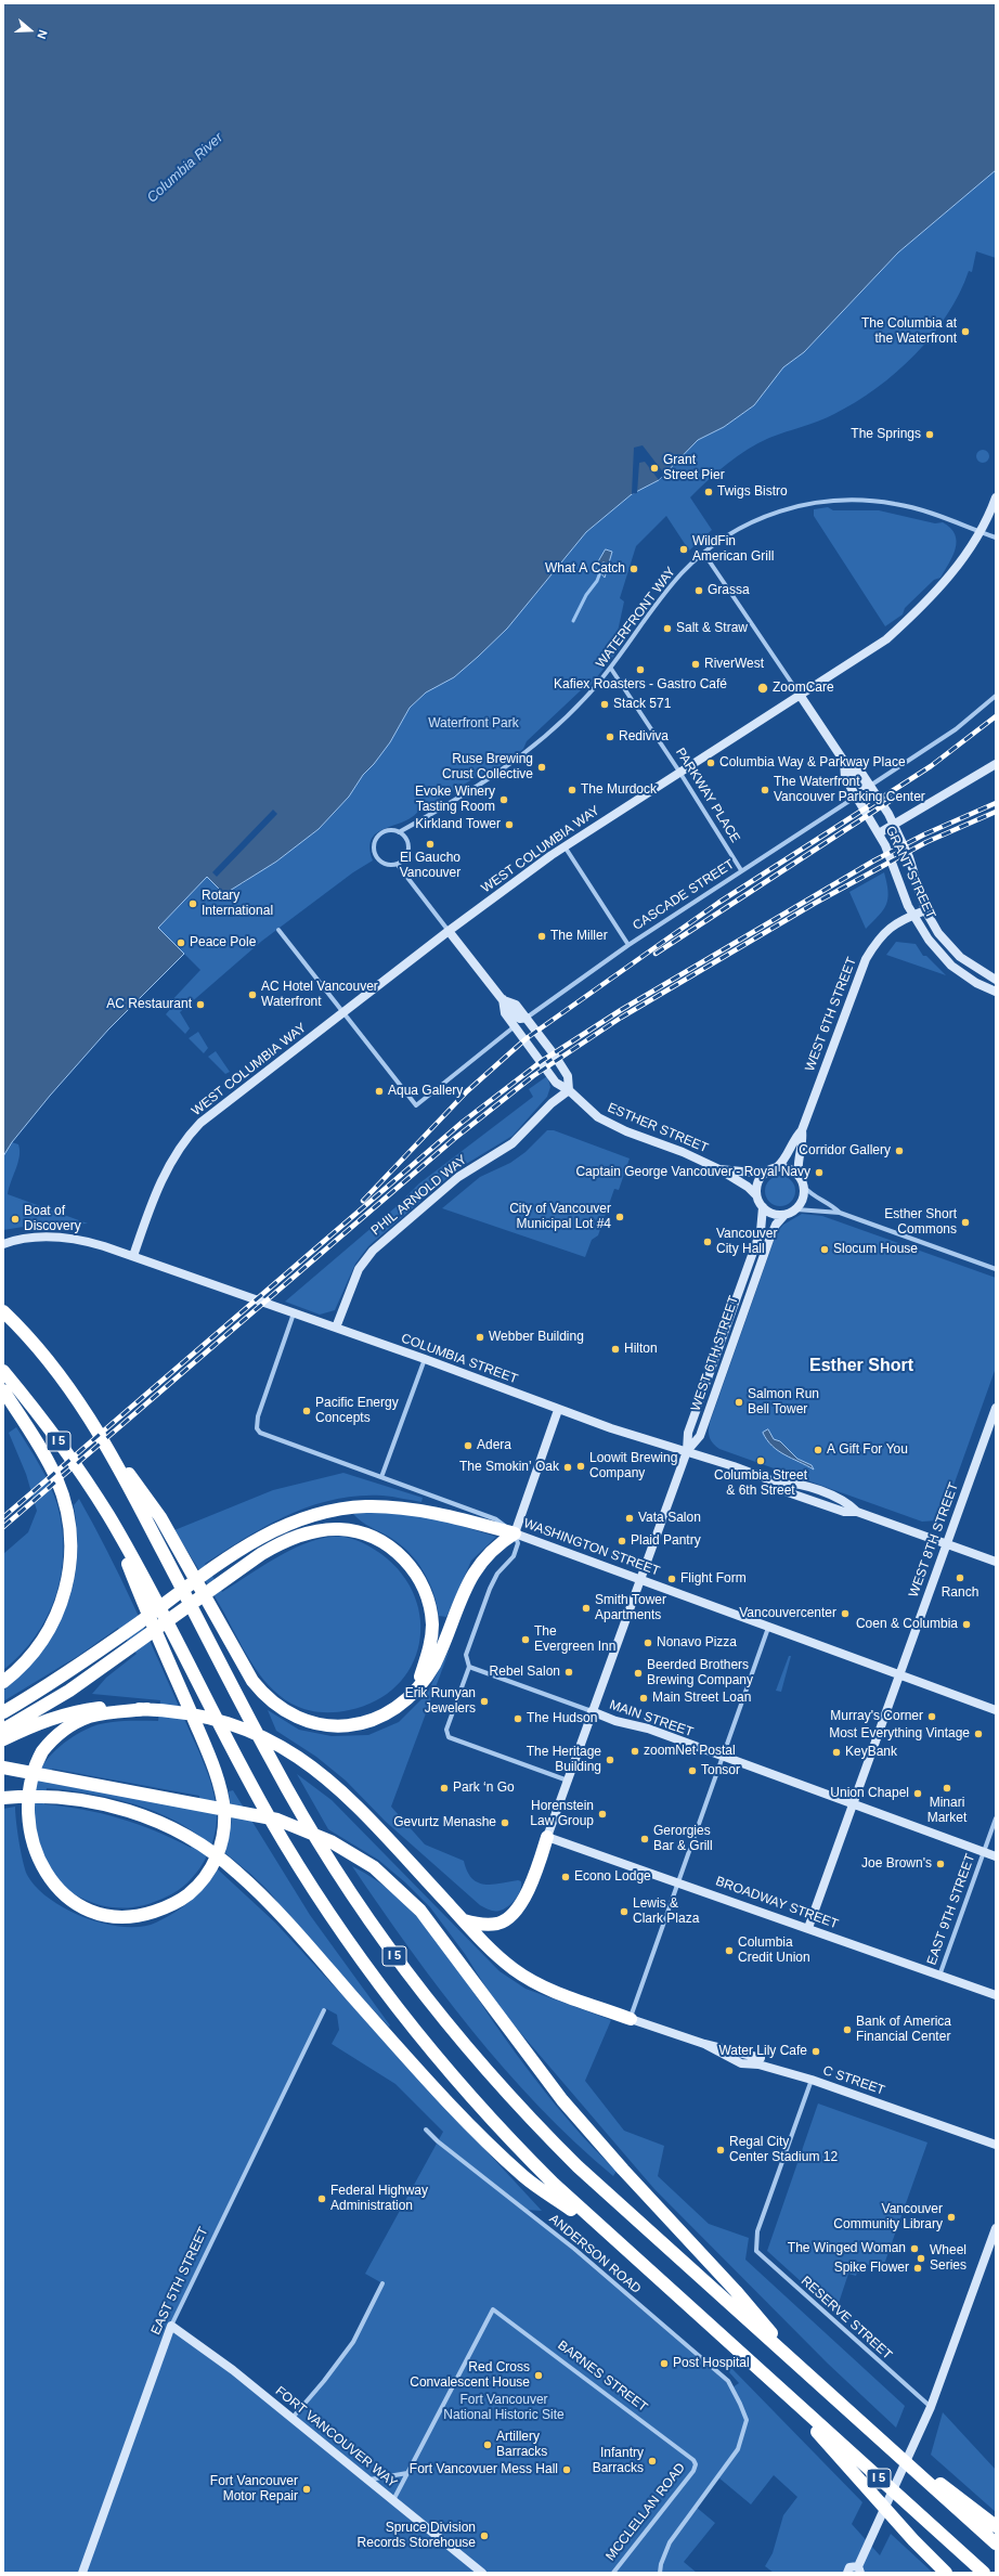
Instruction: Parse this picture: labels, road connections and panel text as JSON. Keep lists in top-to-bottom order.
{
  "streets": {
    "highway": ["I 5"],
    "street": [
      "WATERFRONT WAY",
      "PARKWAY PLACE",
      "WEST COLUMBIA WAY",
      "GRANT STREET",
      "CASCADE STREET",
      "WEST 6TH STREET",
      "ESTHER STREET",
      "PHIL ARNOLD WAY",
      "COLUMBIA STREET",
      "WEST 8TH STREET",
      "WASHINGTON STREET",
      "MAIN STREET",
      "BROADWAY STREET",
      "EAST 9TH STREET",
      "C STREET",
      "ANDERSON ROAD",
      "EAST 5TH STREET",
      "RESERVE STREET",
      "BARNES STREET",
      "FORT VANCOUVER WAY",
      "MCCLELLAN ROAD"
    ]
  },
  "crossings": [
    ["WATERFRONT WAY", "PARKWAY PLACE"],
    ["WATERFRONT WAY", "WEST COLUMBIA WAY"],
    ["WATERFRONT WAY", "GRANT STREET"],
    ["WATERFRONT WAY", "ESTHER STREET"],
    ["PARKWAY PLACE", "WEST COLUMBIA WAY"],
    ["PARKWAY PLACE", "CASCADE STREET"],
    ["WEST COLUMBIA WAY", "GRANT STREET"],
    ["WEST COLUMBIA WAY", "ESTHER STREET"],
    ["WEST COLUMBIA WAY", "COLUMBIA STREET"],
    ["GRANT STREET", "CASCADE STREET"],
    ["GRANT STREET", "WEST 6TH STREET"],
    ["WEST 6TH STREET", "ESTHER STREET"],
    ["WEST 6TH STREET", "COLUMBIA STREET"],
    ["WEST 6TH STREET", "WASHINGTON STREET"],
    ["WEST 6TH STREET", "MAIN STREET"],
    ["WEST 6TH STREET", "BROADWAY STREET"],
    ["ESTHER STREET", "PHIL ARNOLD WAY"],
    ["PHIL ARNOLD WAY", "COLUMBIA STREET"],
    ["COLUMBIA STREET", "WEST 8TH STREET"],
    ["COLUMBIA STREET", "WASHINGTON STREET"],
    ["WEST 8TH STREET", "WASHINGTON STREET"],
    ["WEST 8TH STREET", "MAIN STREET"],
    ["WEST 8TH STREET", "BROADWAY STREET"],
    ["MAIN STREET", "EAST 9TH STREET"],
    ["BROADWAY STREET", "EAST 9TH STREET"],
    ["C STREET", "RESERVE STREET"],
    ["EAST 5TH STREET", "FORT VANCOUVER WAY"],
    ["BARNES STREET", "MCCLELLAN ROAD"]
  ],
  "districts": ["Esther Short"],
  "water": ["Columbia River"],
  "parks": ["Waterfront Park", "Fort Vancouver National Historic Site"],
  "places": [
    "The Columbia at the Waterfront",
    "The Springs",
    "Grant Street Pier",
    "Twigs Bistro",
    "WildFin American Grill",
    "What A Catch",
    "Grassa",
    "Salt & Straw",
    "RiverWest",
    "Kafiex Roasters - Gastro Café",
    "ZoomCare",
    "Stack 571",
    "Rediviva",
    "Columbia Way & Parkway Place",
    "Ruse Brewing Crust Collective",
    "The Murdock",
    "The Waterfront Vancouver Parking Center",
    "Evoke Winery Tasting Room",
    "Kirkland Tower",
    "El Gaucho Vancouver",
    "Rotary International",
    "The Miller",
    "Peace Pole",
    "AC Hotel Vancouver Waterfront",
    "AC Restaurant",
    "Aqua Gallery",
    "Corridor Gallery",
    "Captain George Vancouver - Royal Navy",
    "City of Vancouver Municipal Lot #4",
    "Boat of Discovery",
    "Esther Short Commons",
    "Vancouver City Hall",
    "Slocum House",
    "Webber Building",
    "Hilton",
    "Salmon Run Bell Tower",
    "Pacific Energy Concepts",
    "Adera",
    "A Gift For You",
    "Columbia Street & 6th Street",
    "Loowit Brewing Company",
    "The Smokin’ Oak",
    "Vata Salon",
    "Plaid Pantry",
    "Ranch",
    "Flight Form",
    "Smith Tower Apartments",
    "Vancouvercenter",
    "Coen & Columbia",
    "The Evergreen Inn",
    "Nonavo Pizza",
    "Rebel Salon",
    "Beerded Brothers Brewing Company",
    "Main Street Loan",
    "Erik Runyan Jewelers",
    "Murray's Corner",
    "The Hudson",
    "Most Everything Vintage",
    "zoomNet Postal",
    "KeyBank",
    "The Heritage Building",
    "Tonsor",
    "Park ‘n Go",
    "Minari Market",
    "Union Chapel",
    "Horenstein Law Group",
    "Gevurtz Menashe",
    "Gerorgies Bar & Grill",
    "Joe Brown's",
    "Econo Lodge",
    "Lewis & Clark Plaza",
    "Columbia Credit Union",
    "Bank of America Financial Center",
    "Water Lily Cafe",
    "Regal City Center Stadium 12",
    "Federal Highway Administration",
    "Vancouver Community Library",
    "The Winged Woman",
    "Wheel Series",
    "Spike Flower",
    "Post Hospital",
    "Red Cross Convalescent House",
    "Artillery Barracks",
    "Infantry Barracks",
    "Fort Vancovuer Mess Hall",
    "Fort Vancouver Motor Repair",
    "Spruce Division Records Storehouse"
  ],
  "north": "right"
}
